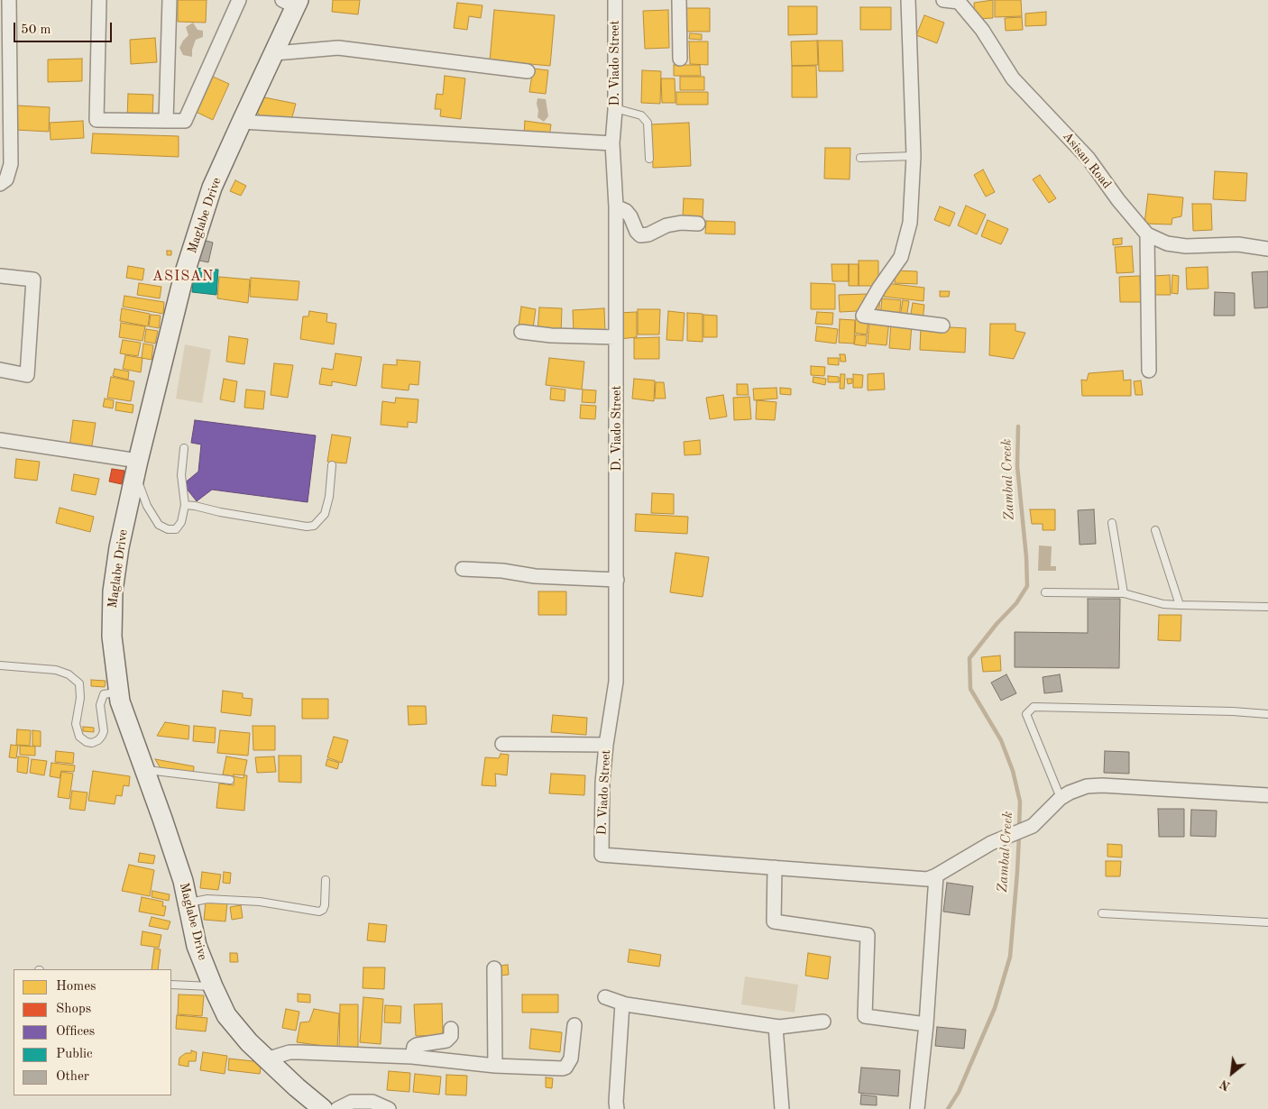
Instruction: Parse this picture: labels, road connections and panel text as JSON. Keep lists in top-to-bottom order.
{
  "streets": {
    "main road": ["Maglabe Drive"],
    "street": ["D. Viado Street", "Asisan Road"]
  },
  "districts": ["ASISAN"],
  "water": ["Zambal Creek"],
  "legend": [
    "Homes",
    "Shops",
    "Offices",
    "Public",
    "Other"
  ],
  "scale_bar": "50 m",
  "north": "bottom left"
}
